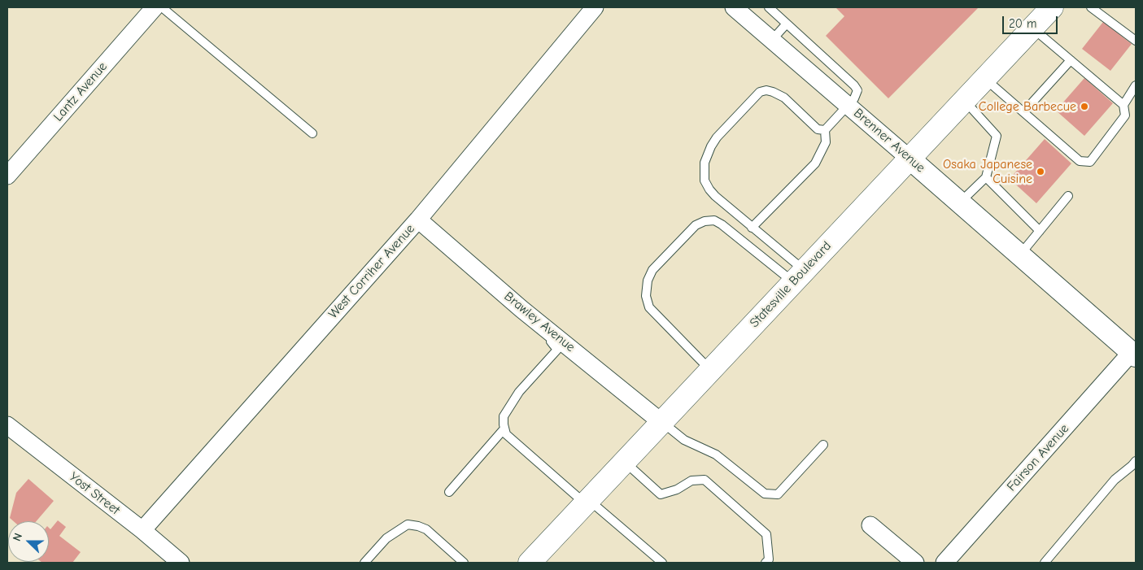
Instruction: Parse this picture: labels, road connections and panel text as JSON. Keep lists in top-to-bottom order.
{
  "streets": {
    "main road": ["Statesville Boulevard"],
    "street": [
      "Lantz Avenue",
      "Brenner Avenue",
      "West Corriher Avenue",
      "Brawley Avenue",
      "Fairson Avenue",
      "Yost Street"
    ]
  },
  "crossings": [
    ["Brenner Avenue", "Statesville Boulevard"],
    ["Brenner Avenue", "Fairson Avenue"],
    ["West Corriher Avenue", "Brawley Avenue"],
    ["West Corriher Avenue", "Yost Street"],
    ["Statesville Boulevard", "Brawley Avenue"]
  ],
  "places": ["College Barbecue", "Osaka Japanese Cuisine"],
  "scale_bar": "20 m",
  "north": "left"
}
